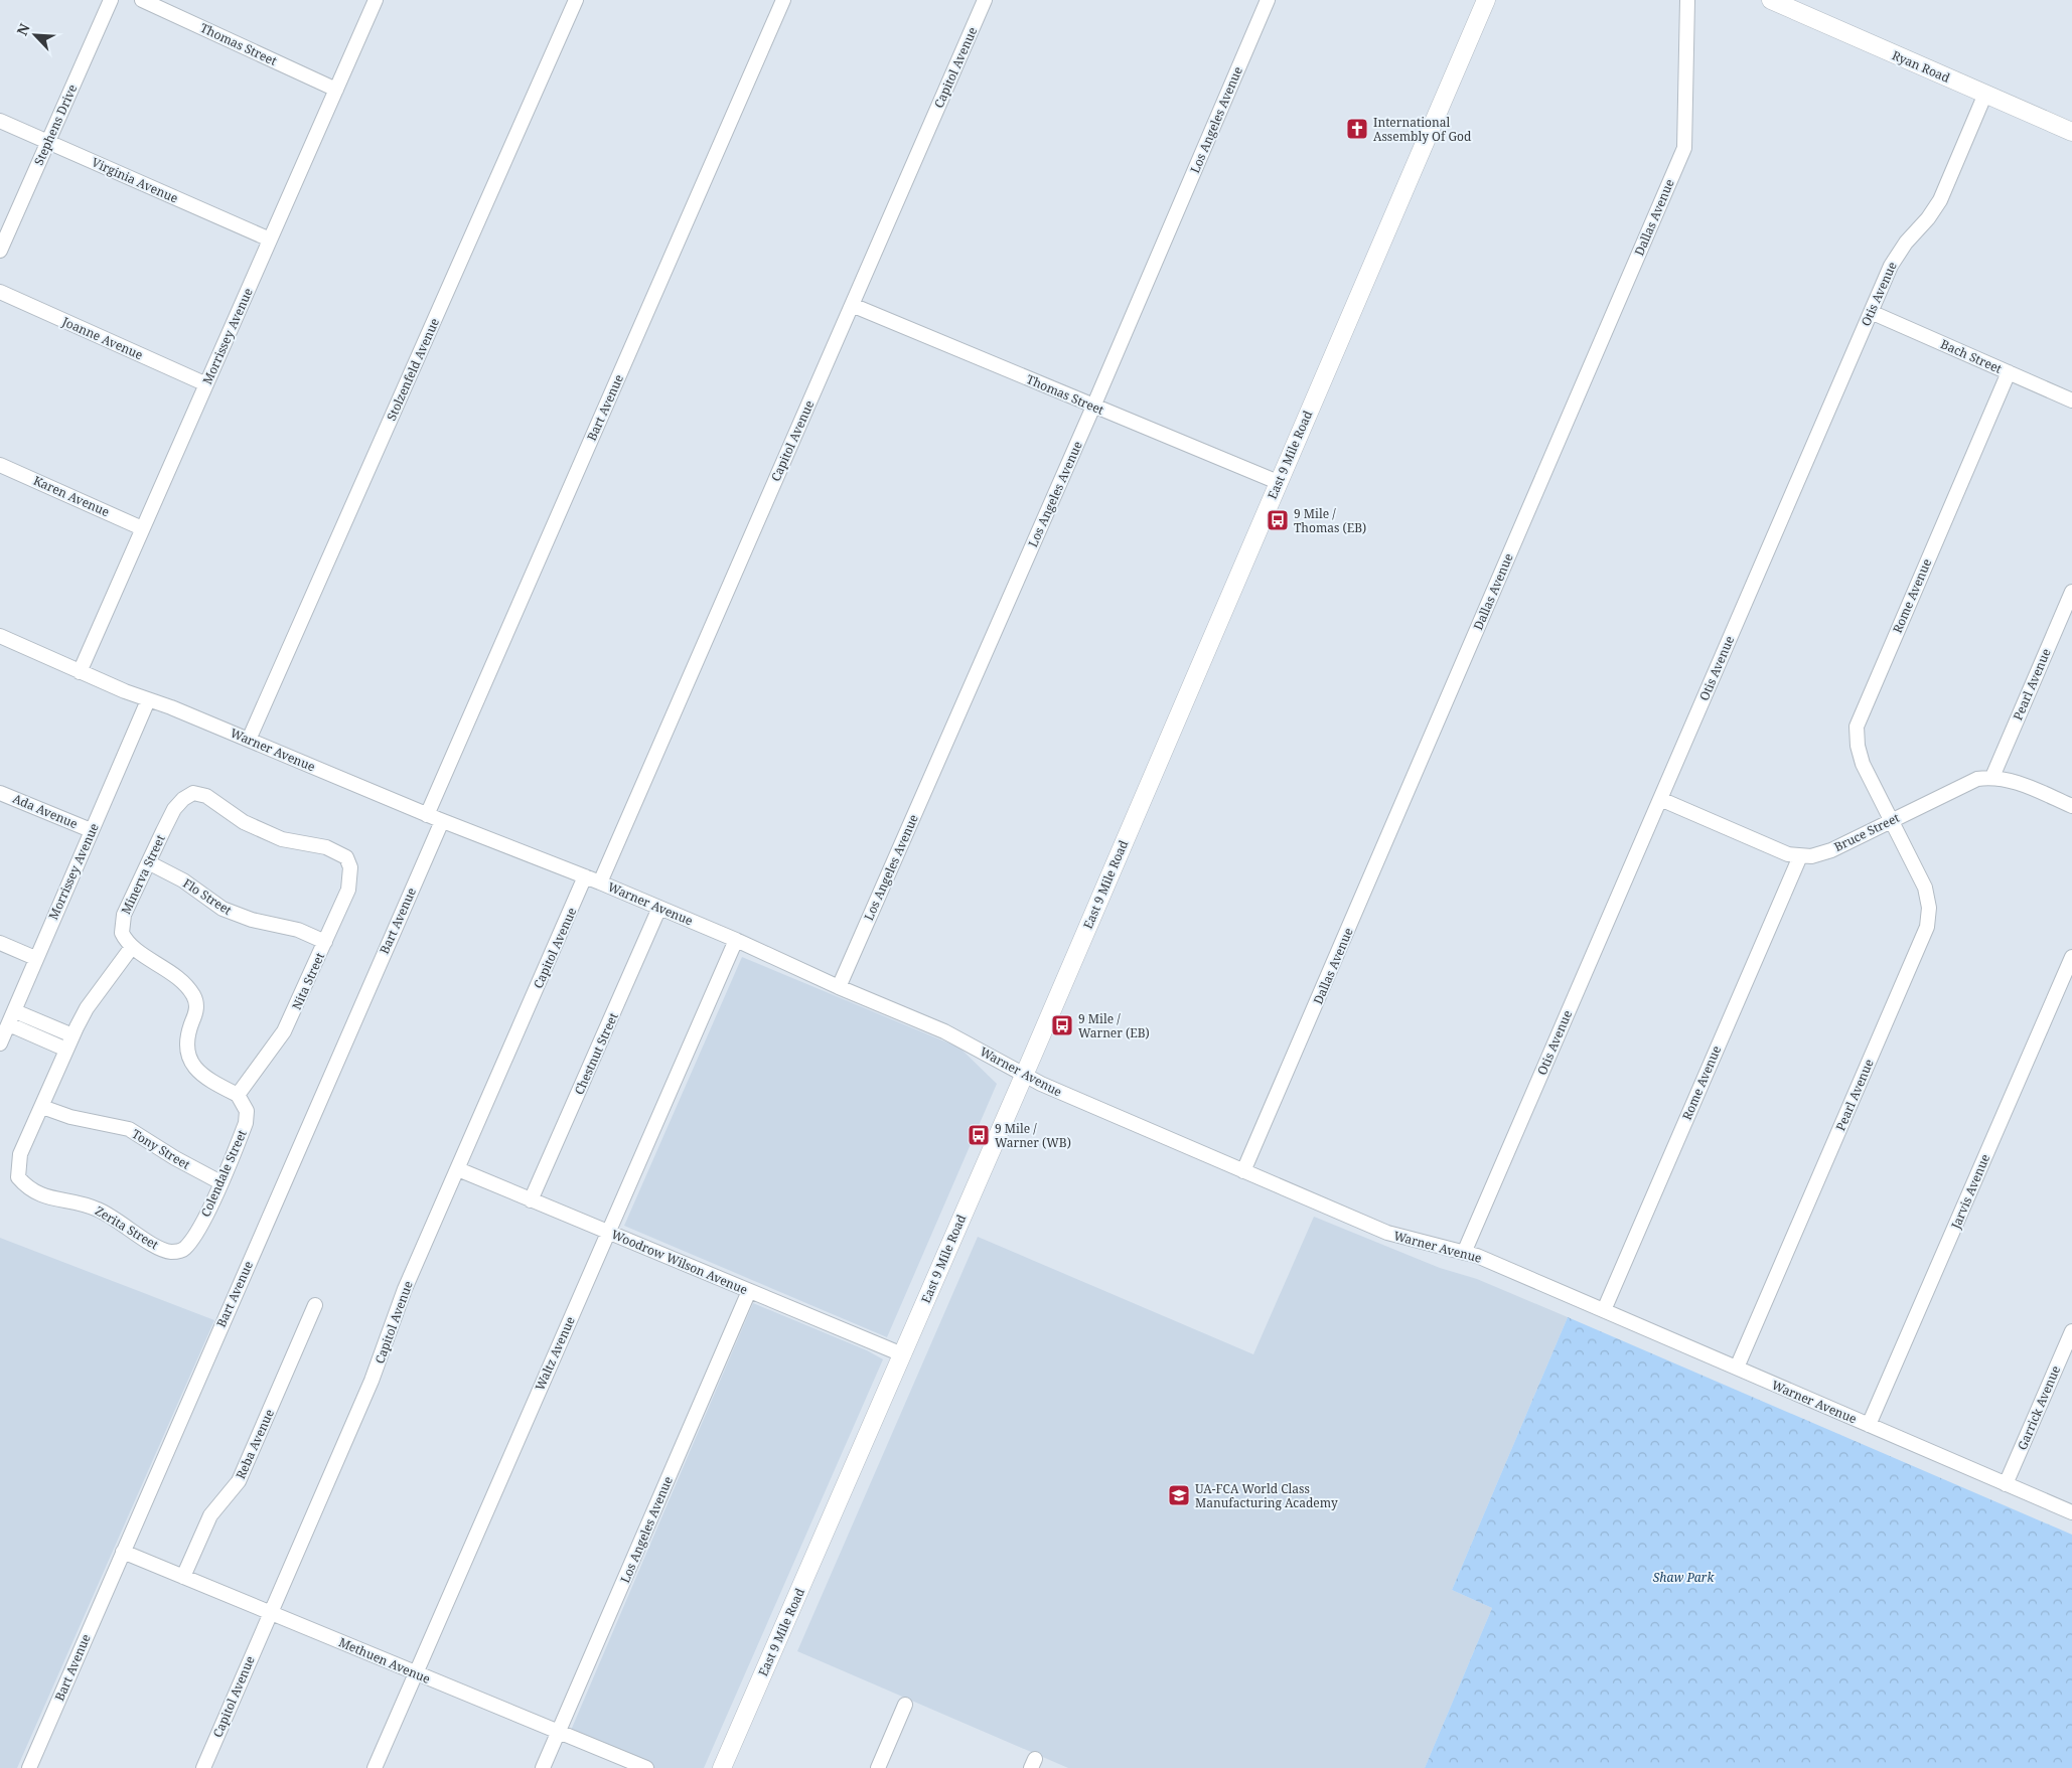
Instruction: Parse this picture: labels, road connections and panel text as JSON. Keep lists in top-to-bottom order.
{
  "streets": {
    "main road": ["Ryan Road", "East 9 Mile Road"],
    "street": [
      "Thomas Street",
      "Capitol Avenue",
      "Los Angeles Avenue",
      "Stephens Drive",
      "Virginia Avenue",
      "Dallas Avenue",
      "Otis Avenue",
      "Morrissey Avenue",
      "Joanne Avenue",
      "Bach Street",
      "Stolzenfeld Avenue",
      "Bart Avenue",
      "Karen Avenue",
      "Rome Avenue",
      "Pearl Avenue",
      "Warner Avenue",
      "Ada Avenue",
      "Bruce Street",
      "Minerva Street",
      "Flo Street",
      "Nita Street",
      "Chestnut Street",
      "Tony Street",
      "Colendale Street",
      "Jarvis Avenue",
      "Zerita Street",
      "Woodrow Wilson Avenue",
      "Waltz Avenue",
      "Garrick Avenue",
      "Reba Avenue",
      "Methuen Avenue"
    ]
  },
  "crossings": [
    ["Thomas Street", "Capitol Avenue"],
    ["Thomas Street", "Los Angeles Avenue"],
    ["Thomas Street", "Morrissey Avenue"],
    ["Thomas Street", "East 9 Mile Road"],
    ["Ryan Road", "Otis Avenue"],
    ["Capitol Avenue", "Warner Avenue"],
    ["Capitol Avenue", "Woodrow Wilson Avenue"],
    ["Capitol Avenue", "Methuen Avenue"],
    ["Los Angeles Avenue", "Warner Avenue"],
    ["Los Angeles Avenue", "Woodrow Wilson Avenue"],
    ["Los Angeles Avenue", "Methuen Avenue"],
    ["Stephens Drive", "Virginia Avenue"],
    ["Virginia Avenue", "Morrissey Avenue"],
    ["Dallas Avenue", "Warner Avenue"],
    ["Otis Avenue", "Bach Street"],
    ["Otis Avenue", "Warner Avenue"],
    ["Otis Avenue", "Bruce Street"],
    ["Morrissey Avenue", "Joanne Avenue"],
    ["Morrissey Avenue", "Karen Avenue"],
    ["Morrissey Avenue", "Warner Avenue"],
    ["Morrissey Avenue", "Ada Avenue"],
    ["Bach Street", "Rome Avenue"],
    ["Stolzenfeld Avenue", "Warner Avenue"],
    ["Bart Avenue", "Warner Avenue"],
    ["Bart Avenue", "Methuen Avenue"],
    ["East 9 Mile Road", "Warner Avenue"],
    ["East 9 Mile Road", "Woodrow Wilson Avenue"],
    ["Rome Avenue", "Pearl Avenue"],
    ["Rome Avenue", "Warner Avenue"],
    ["Rome Avenue", "Bruce Street"],
    ["Pearl Avenue", "Warner Avenue"],
    ["Pearl Avenue", "Bruce Street"],
    ["Warner Avenue", "Chestnut Street"],
    ["Warner Avenue", "Jarvis Avenue"],
    ["Warner Avenue", "Waltz Avenue"],
    ["Warner Avenue", "Garrick Avenue"],
    ["Minerva Street", "Flo Street"],
    ["Minerva Street", "Nita Street"],
    ["Flo Street", "Nita Street"],
    ["Nita Street", "Colendale Street"],
    ["Chestnut Street", "Woodrow Wilson Avenue"],
    ["Tony Street", "Colendale Street"],
    ["Tony Street", "Zerita Street"],
    ["Colendale Street", "Zerita Street"],
    ["Woodrow Wilson Avenue", "Waltz Avenue"],
    ["Waltz Avenue", "Methuen Avenue"],
    ["Reba Avenue", "Methuen Avenue"]
  ],
  "parks": ["Shaw Park"],
  "places": {
    "church": ["International Assembly Of God"],
    "bus stop": ["9 Mile / Thomas (EB)", "9 Mile / Warner (EB)", "9 Mile / Warner (WB)"],
    "school or university": ["UA-FCA World Class Manufacturing Academy"]
  },
  "north": "top left"
}
